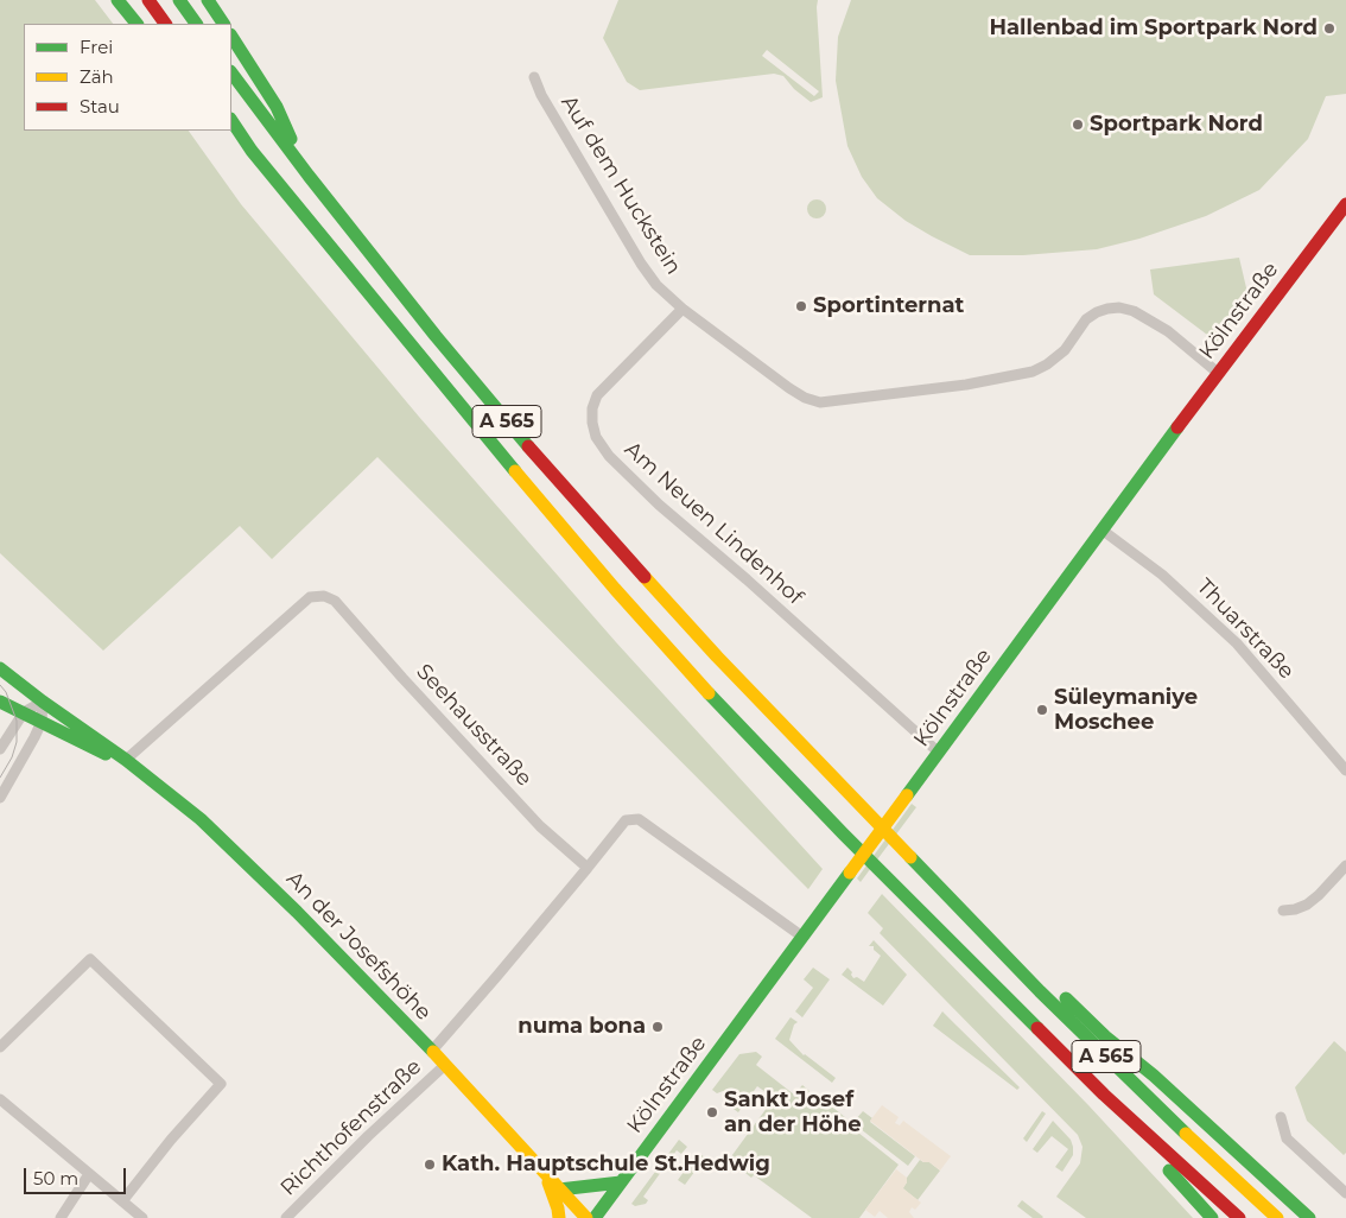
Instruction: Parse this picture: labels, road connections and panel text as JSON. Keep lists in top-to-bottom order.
{
  "streets": {
    "main road": ["Kölnstraße", "A 565", "An der Josefshöhe"],
    "street": [
      "Auf dem Huckstein",
      "Am Neuen Lindenhof",
      "Thuarstraße",
      "Seehausstraße",
      "Richthofenstraße"
    ]
  },
  "crossings": [
    ["Auf dem Huckstein", "Am Neuen Lindenhof"],
    ["Kölnstraße", "Am Neuen Lindenhof"],
    ["Kölnstraße", "Thuarstraße"],
    ["Seehausstraße", "An der Josefshöhe"],
    ["Seehausstraße", "Richthofenstraße"],
    ["An der Josefshöhe", "Richthofenstraße"]
  ],
  "places": [
    "Hallenbad im Sportpark Nord",
    "Sportpark Nord",
    "Sportinternat",
    "Süleymaniye Moschee",
    "numa bona",
    "Sankt Josef an der Höhe",
    "Kath. Hauptschule St.Hedwig"
  ],
  "legend": ["Frei", "Zäh", "Stau"],
  "scale_bar": "50 m"
}
